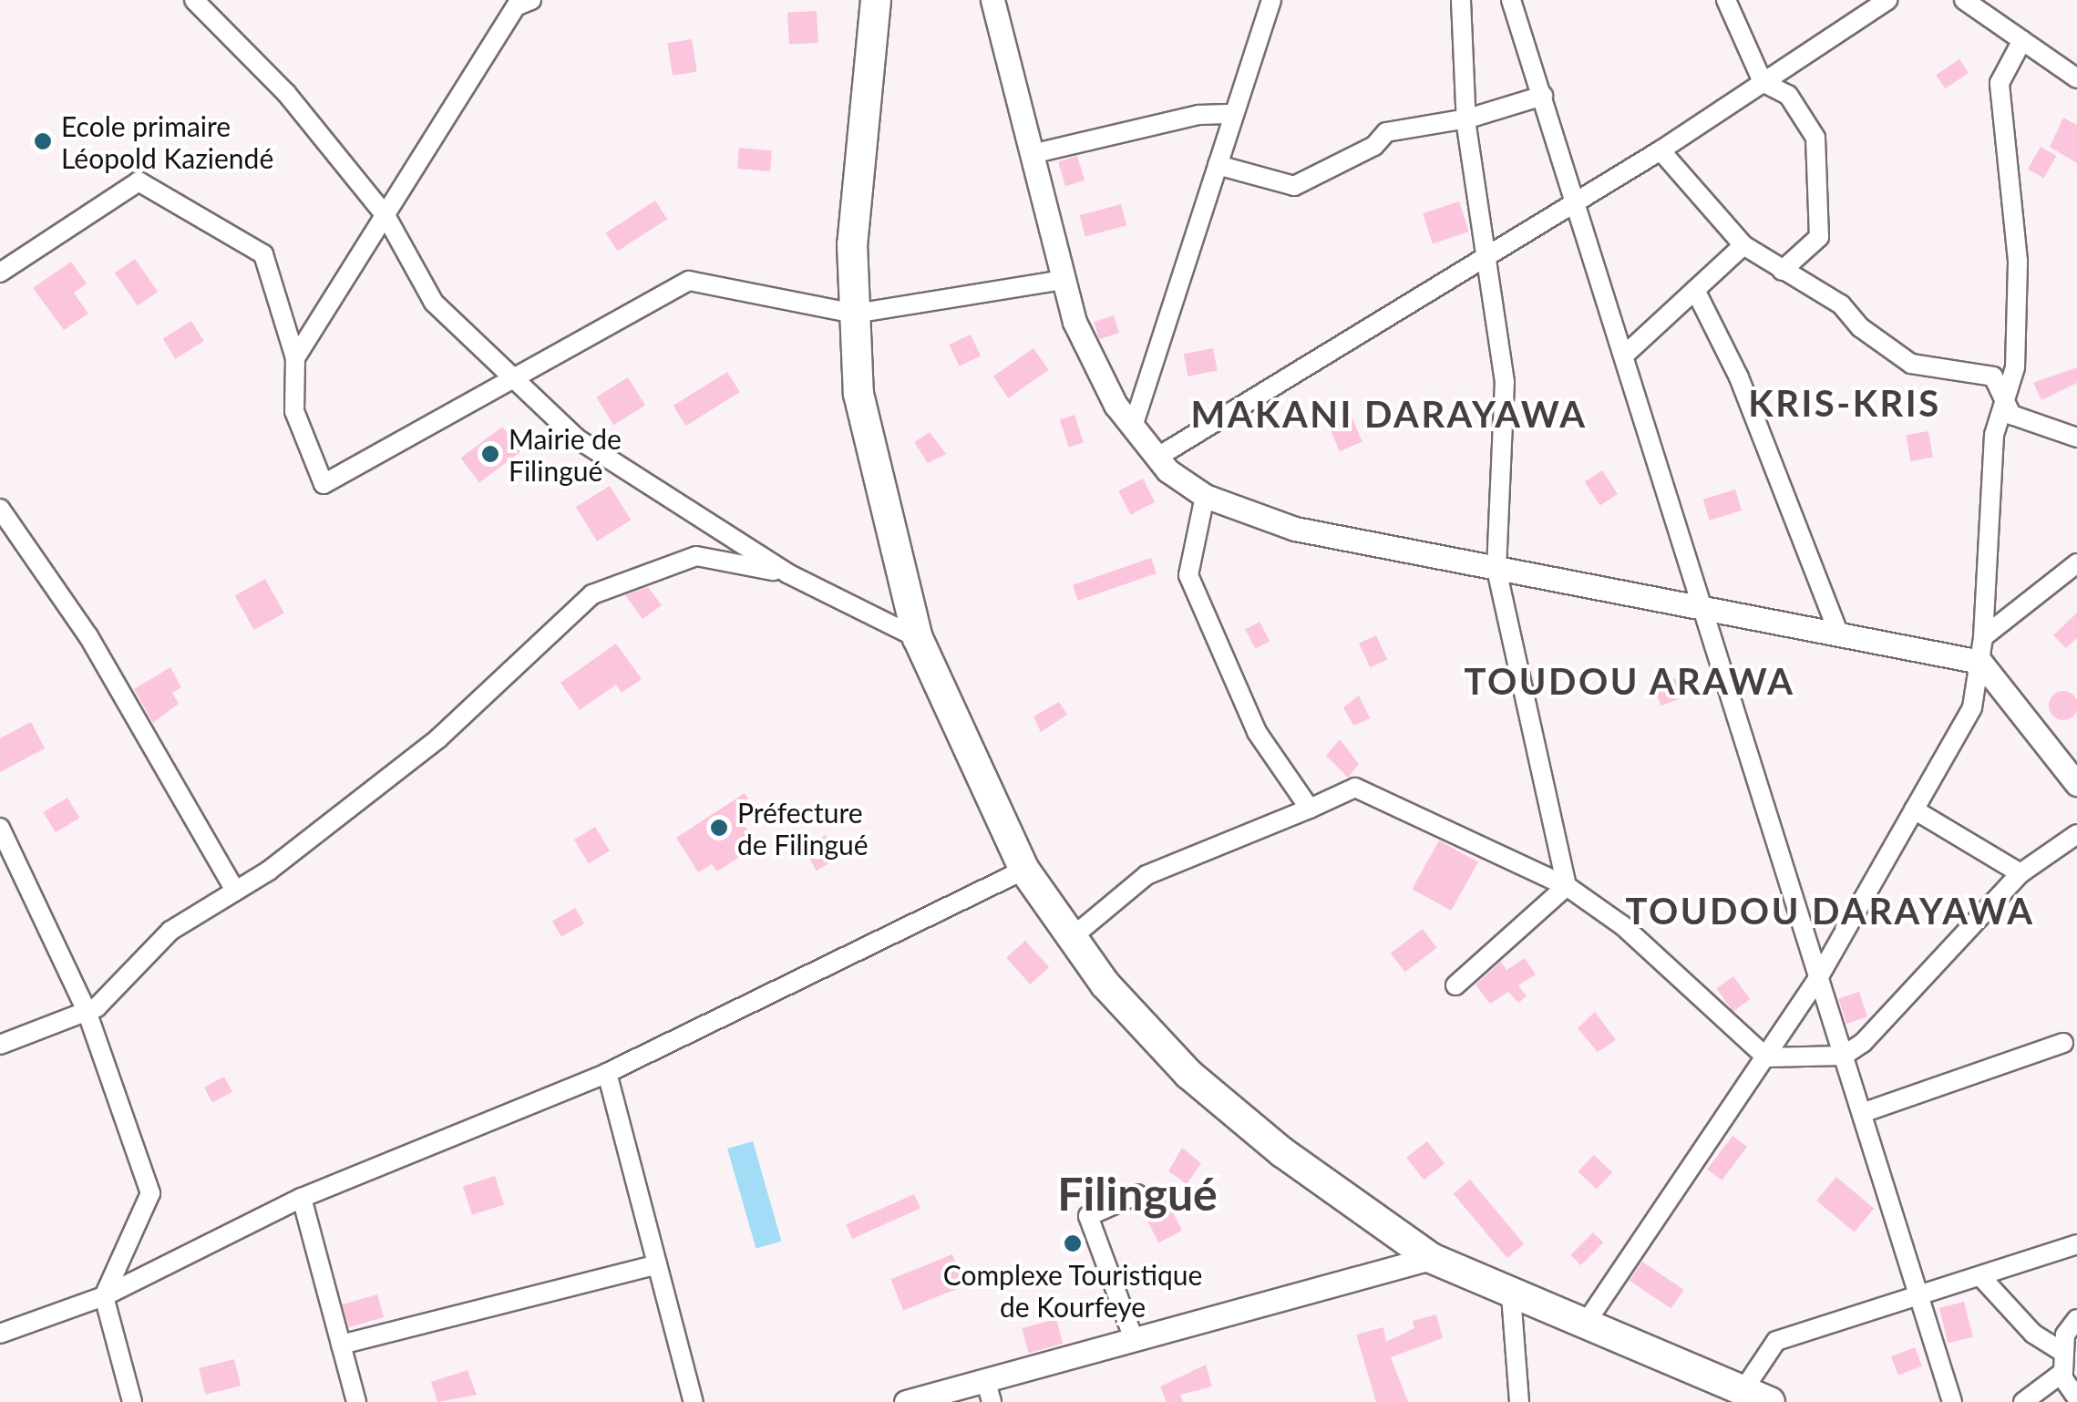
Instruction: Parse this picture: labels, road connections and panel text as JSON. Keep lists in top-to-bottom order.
{
  "districts": [
    "KRIS-KRIS",
    "MAKANI DARAYAWA",
    "TOUDOU ARAWA",
    "TOUDOU DARAYAWA",
    "Filingué"
  ],
  "places": [
    "Ecole primaire Léopold Kaziendé",
    "Mairie de Filingué",
    "Préfecture de Filingué",
    "Complexe Touristique de Kourfeye"
  ]
}
